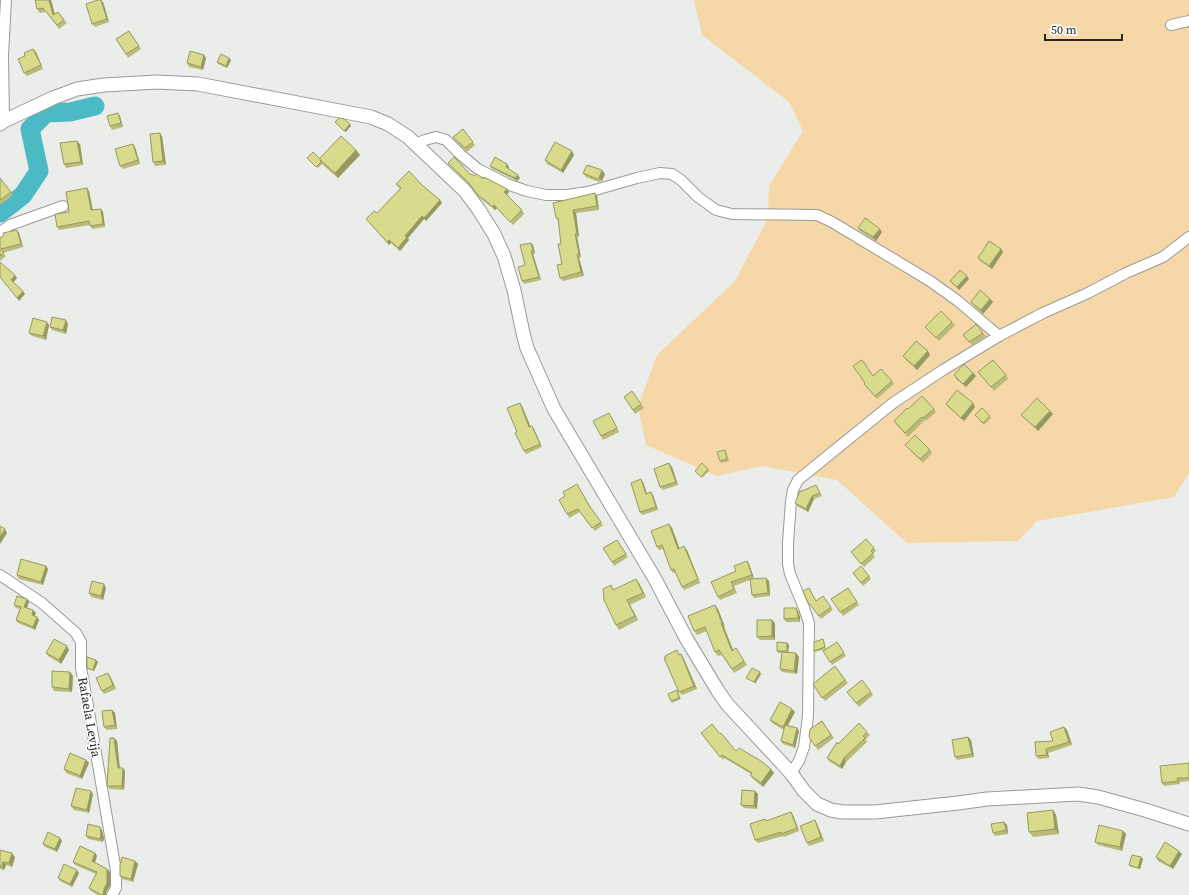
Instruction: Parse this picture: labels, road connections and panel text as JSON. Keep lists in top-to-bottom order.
{
  "streets": {
    "street": ["Rafaela Levija"]
  },
  "scale_bar": "50 m"
}
